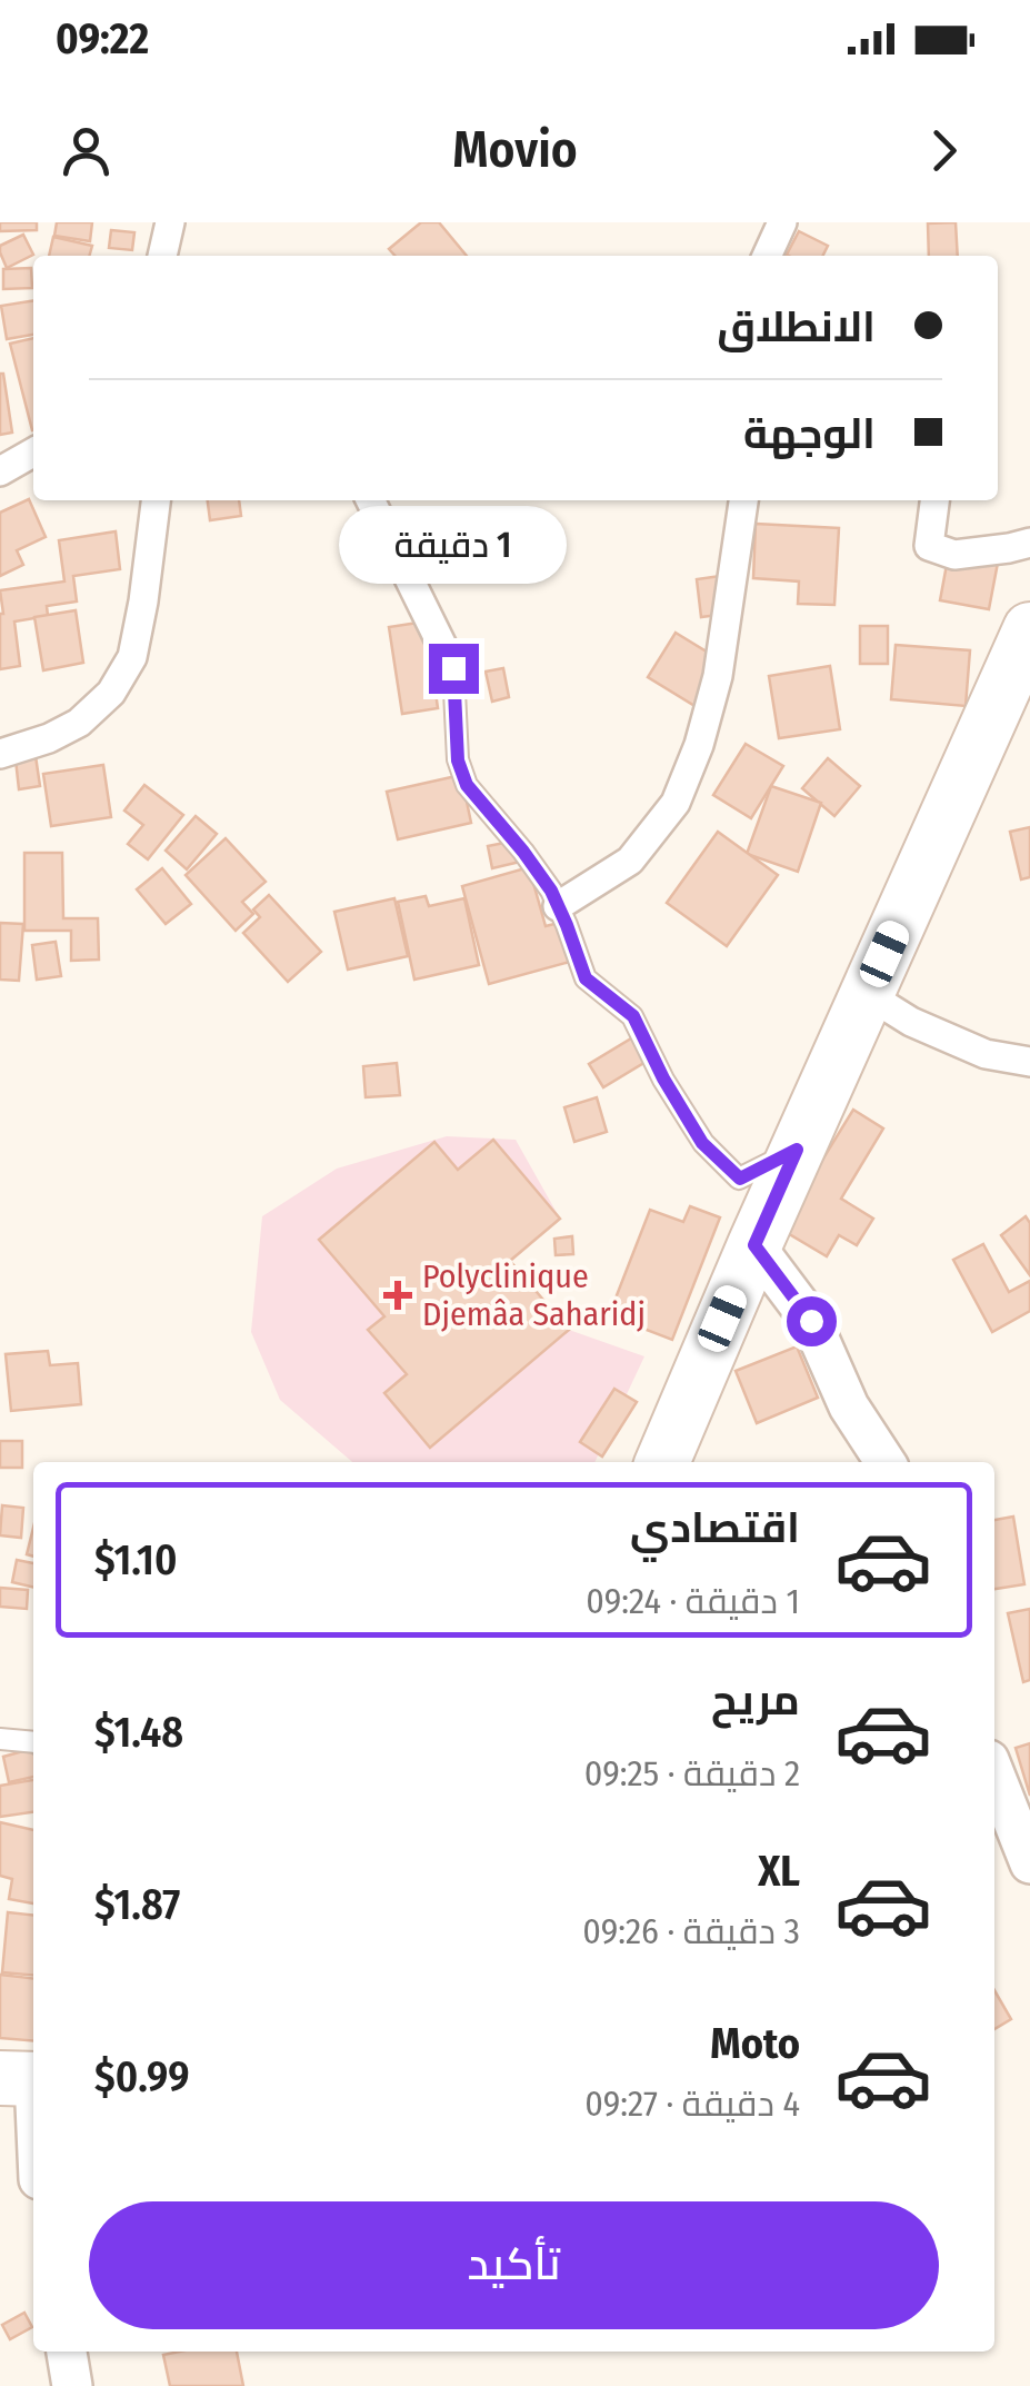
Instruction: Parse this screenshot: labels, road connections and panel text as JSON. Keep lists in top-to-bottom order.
{
  "places": {
    "health": ["Polyclinique Djemâa Saharidj"]
  },
  "page": {
    "status": "09:22",
    "header": "Movio",
    "banner": ["الانطلاق", "الوجهة"],
    "bubble": "1 دقيقة",
    "list": [
      {
        "name": "اقتصادي",
        "note": "1 دقيقة · 09:24",
        "value": "$1.10"
      },
      {
        "name": "مريح",
        "note": "2 دقيقة · 09:25",
        "value": "$1.48"
      },
      {
        "name": "XL",
        "note": "3 دقيقة · 09:26",
        "value": "$1.87"
      },
      {
        "name": "Moto",
        "note": "4 دقيقة · 09:27",
        "value": "$0.99"
      }
    ],
    "buttons": "تأكيد"
  }
}
